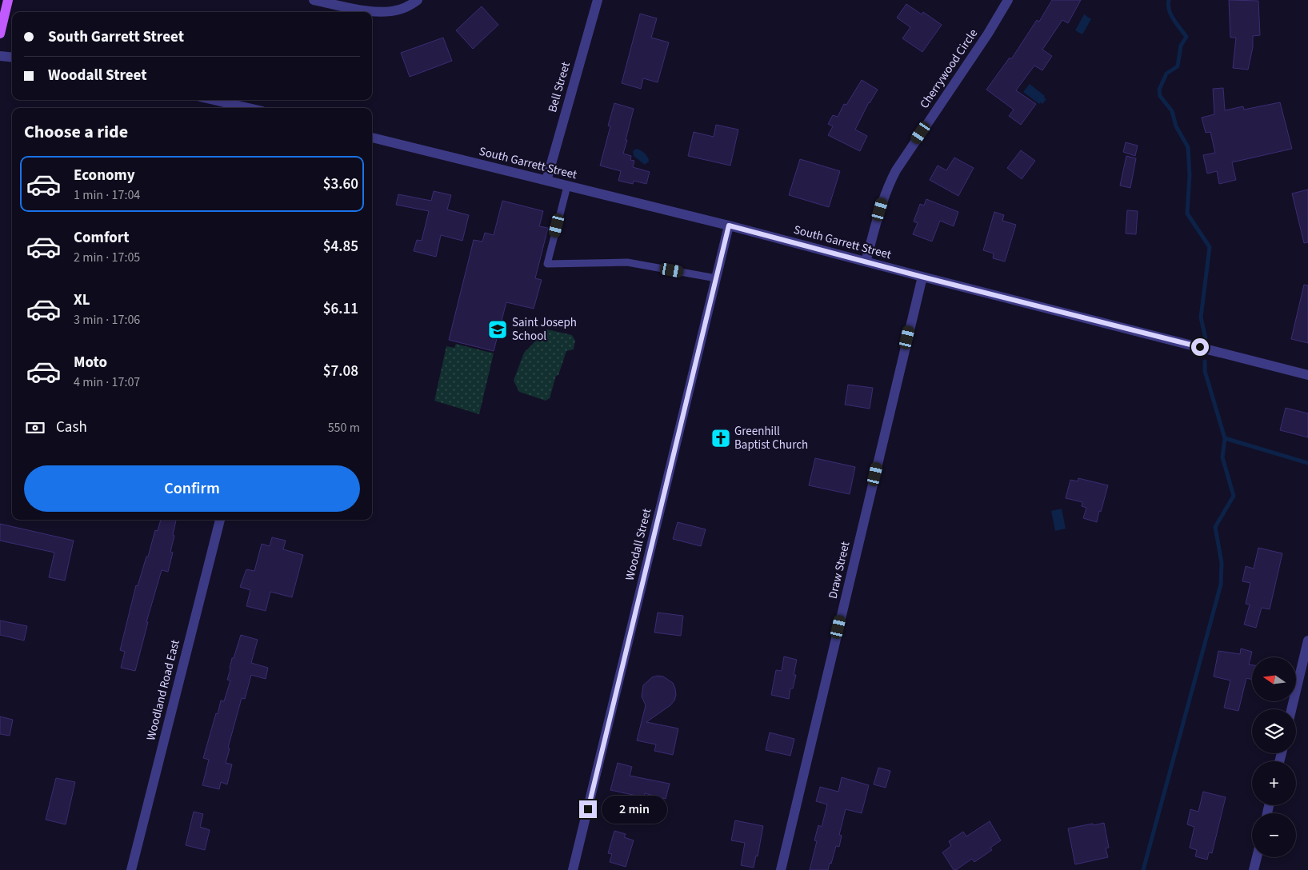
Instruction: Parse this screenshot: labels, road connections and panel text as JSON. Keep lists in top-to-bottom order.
{
  "streets": {
    "street": [
      "Cherrywood Circle",
      "Bell Street",
      "South Garrett Street",
      "Woodall Street",
      "Draw Street",
      "Woodland Road East"
    ]
  },
  "crossings": [
    ["Cherrywood Circle", "South Garrett Street"],
    ["Bell Street", "South Garrett Street"],
    ["South Garrett Street", "Woodall Street"],
    ["South Garrett Street", "Draw Street"]
  ],
  "places": {
    "school or university": ["Saint Joseph School"],
    "church": ["Greenhill Baptist Church"]
  },
  "north": "left",
  "page": {
    "banner": ["South Garrett Street", "Woodall Street"],
    "heading": "Choose a ride",
    "list": [
      {
        "name": "Economy",
        "note": "1 min · 17:04",
        "value": "$3.60"
      },
      {
        "name": "Comfort",
        "note": "2 min · 17:05",
        "value": "$4.85"
      },
      {
        "name": "XL",
        "note": "3 min · 17:06",
        "value": "$6.11"
      },
      {
        "name": "Moto",
        "note": "4 min · 17:07",
        "value": "$7.08"
      }
    ],
    "pay": ["Cash", "550 m"],
    "buttons": "Confirm",
    "map_buttons": ["+", "−"],
    "bubble": "2 min"
  }
}
